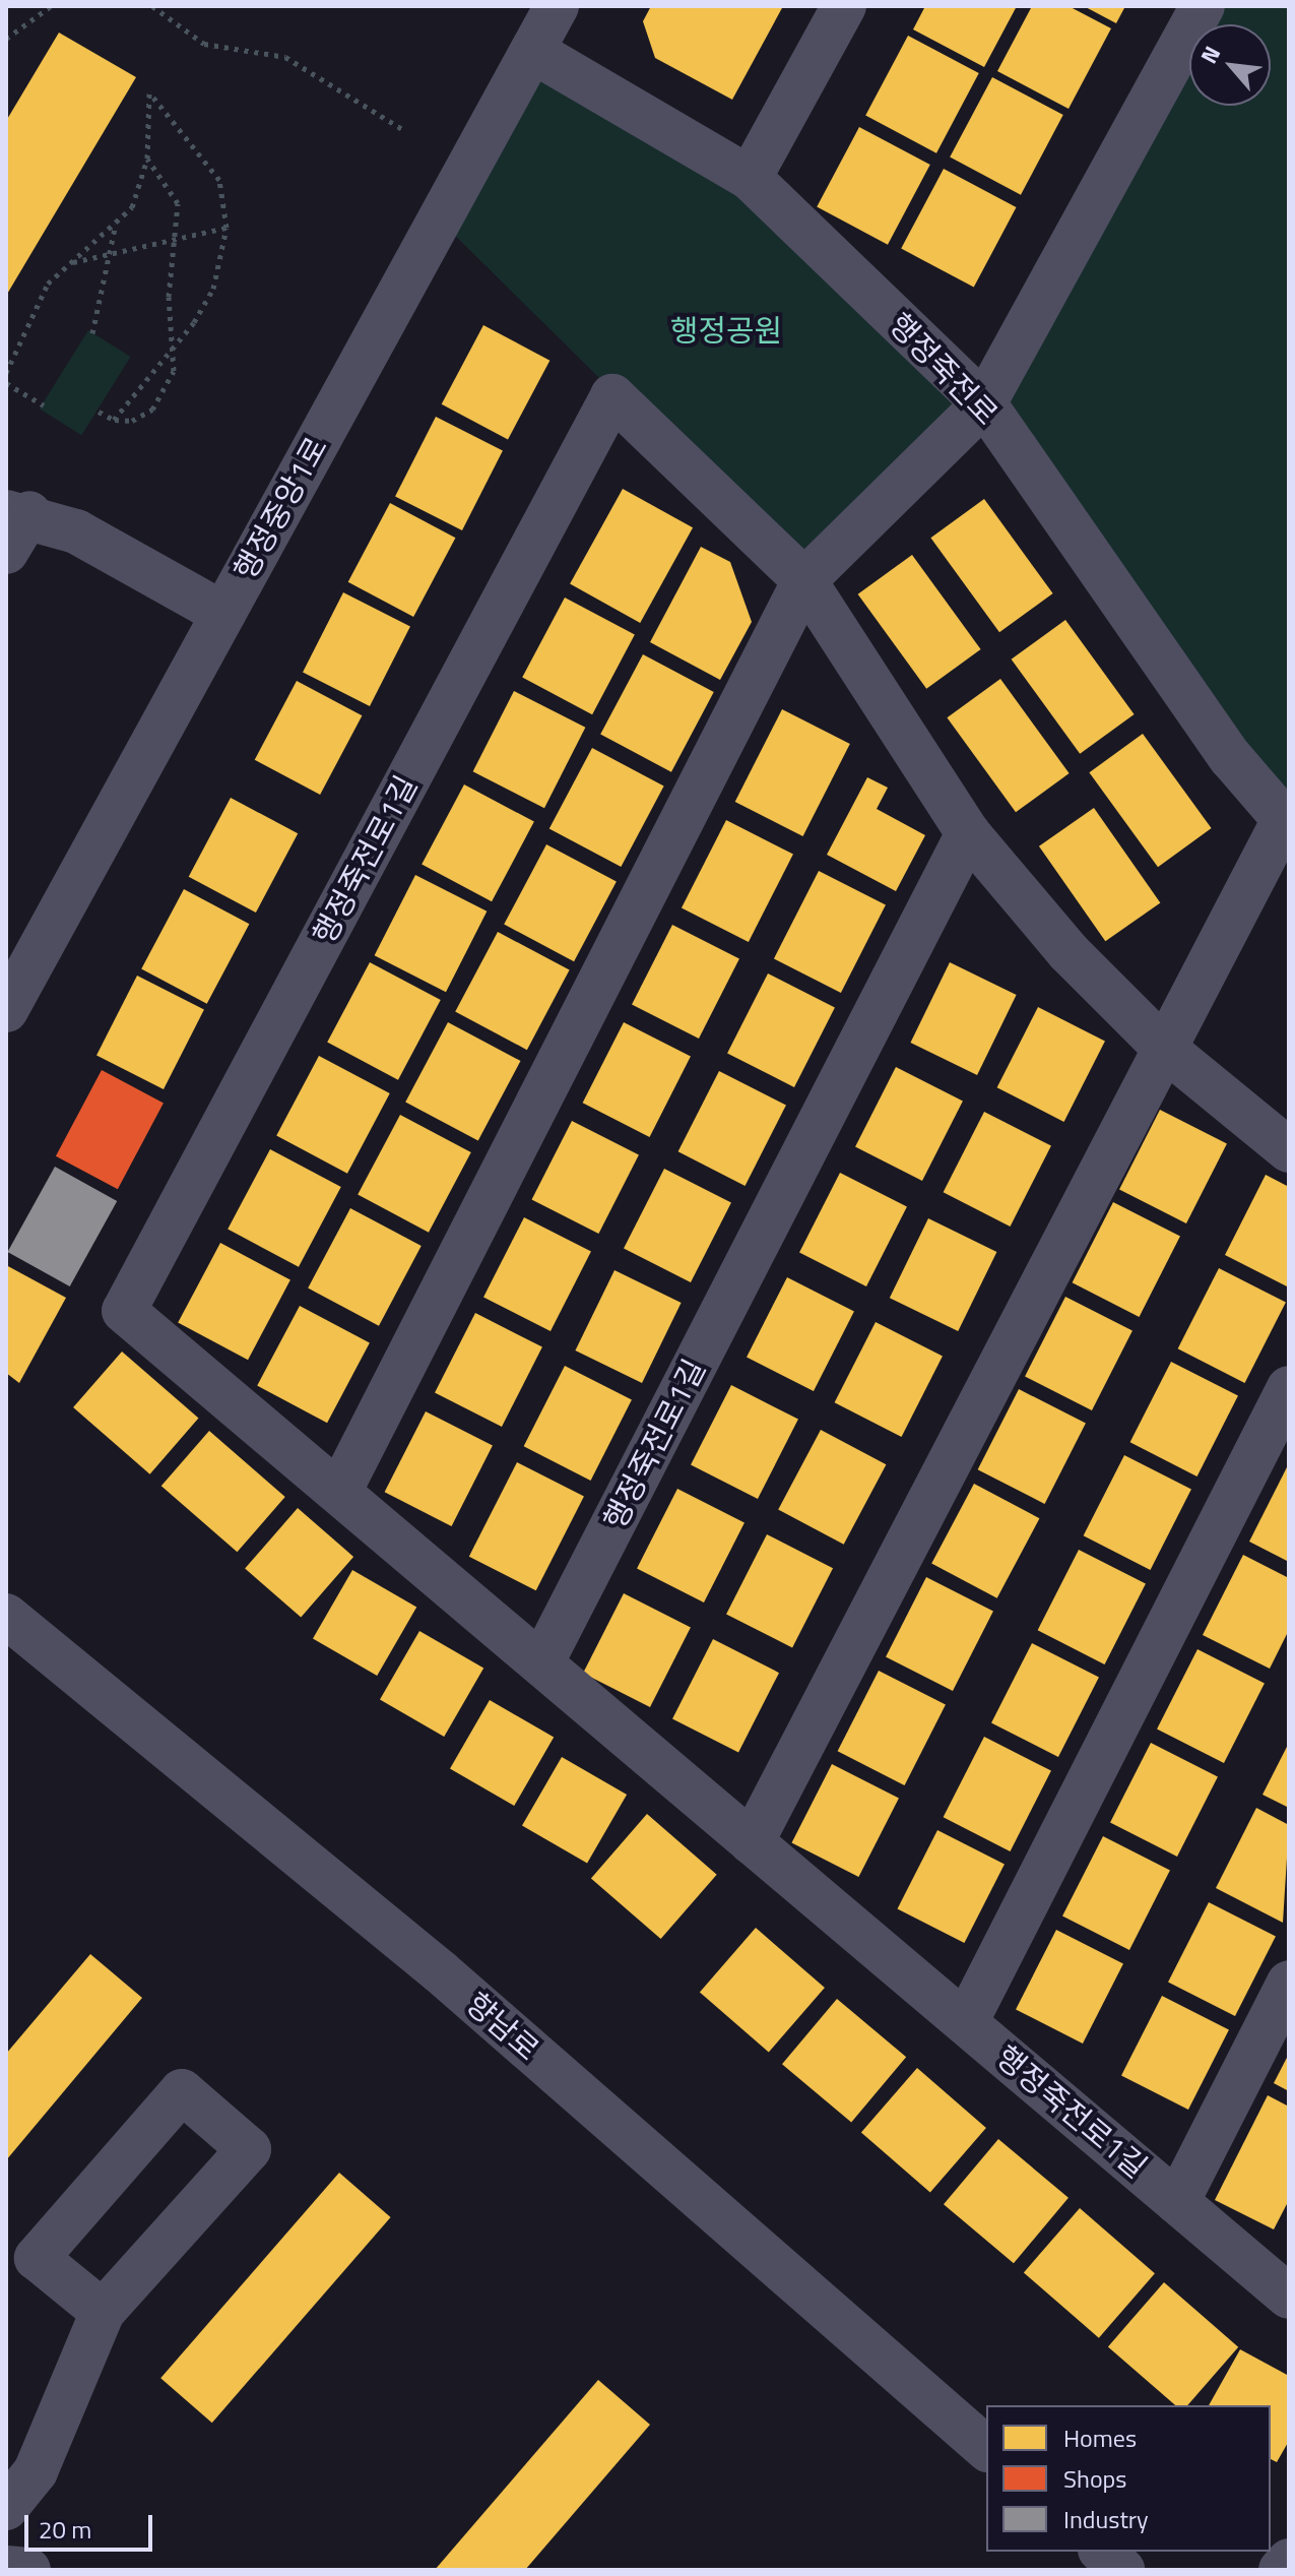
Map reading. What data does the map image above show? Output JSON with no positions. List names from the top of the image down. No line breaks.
{"streets":{"street":["행정죽전로","행정중앙1로","행정죽전로1길","향남로"]},"crossings":[["행정죽전로","행정중앙1로"]],"parks":["행정공원"],"legend":["Homes","Shops","Industry"],"scale_bar":"20 m","north":"top left"}
